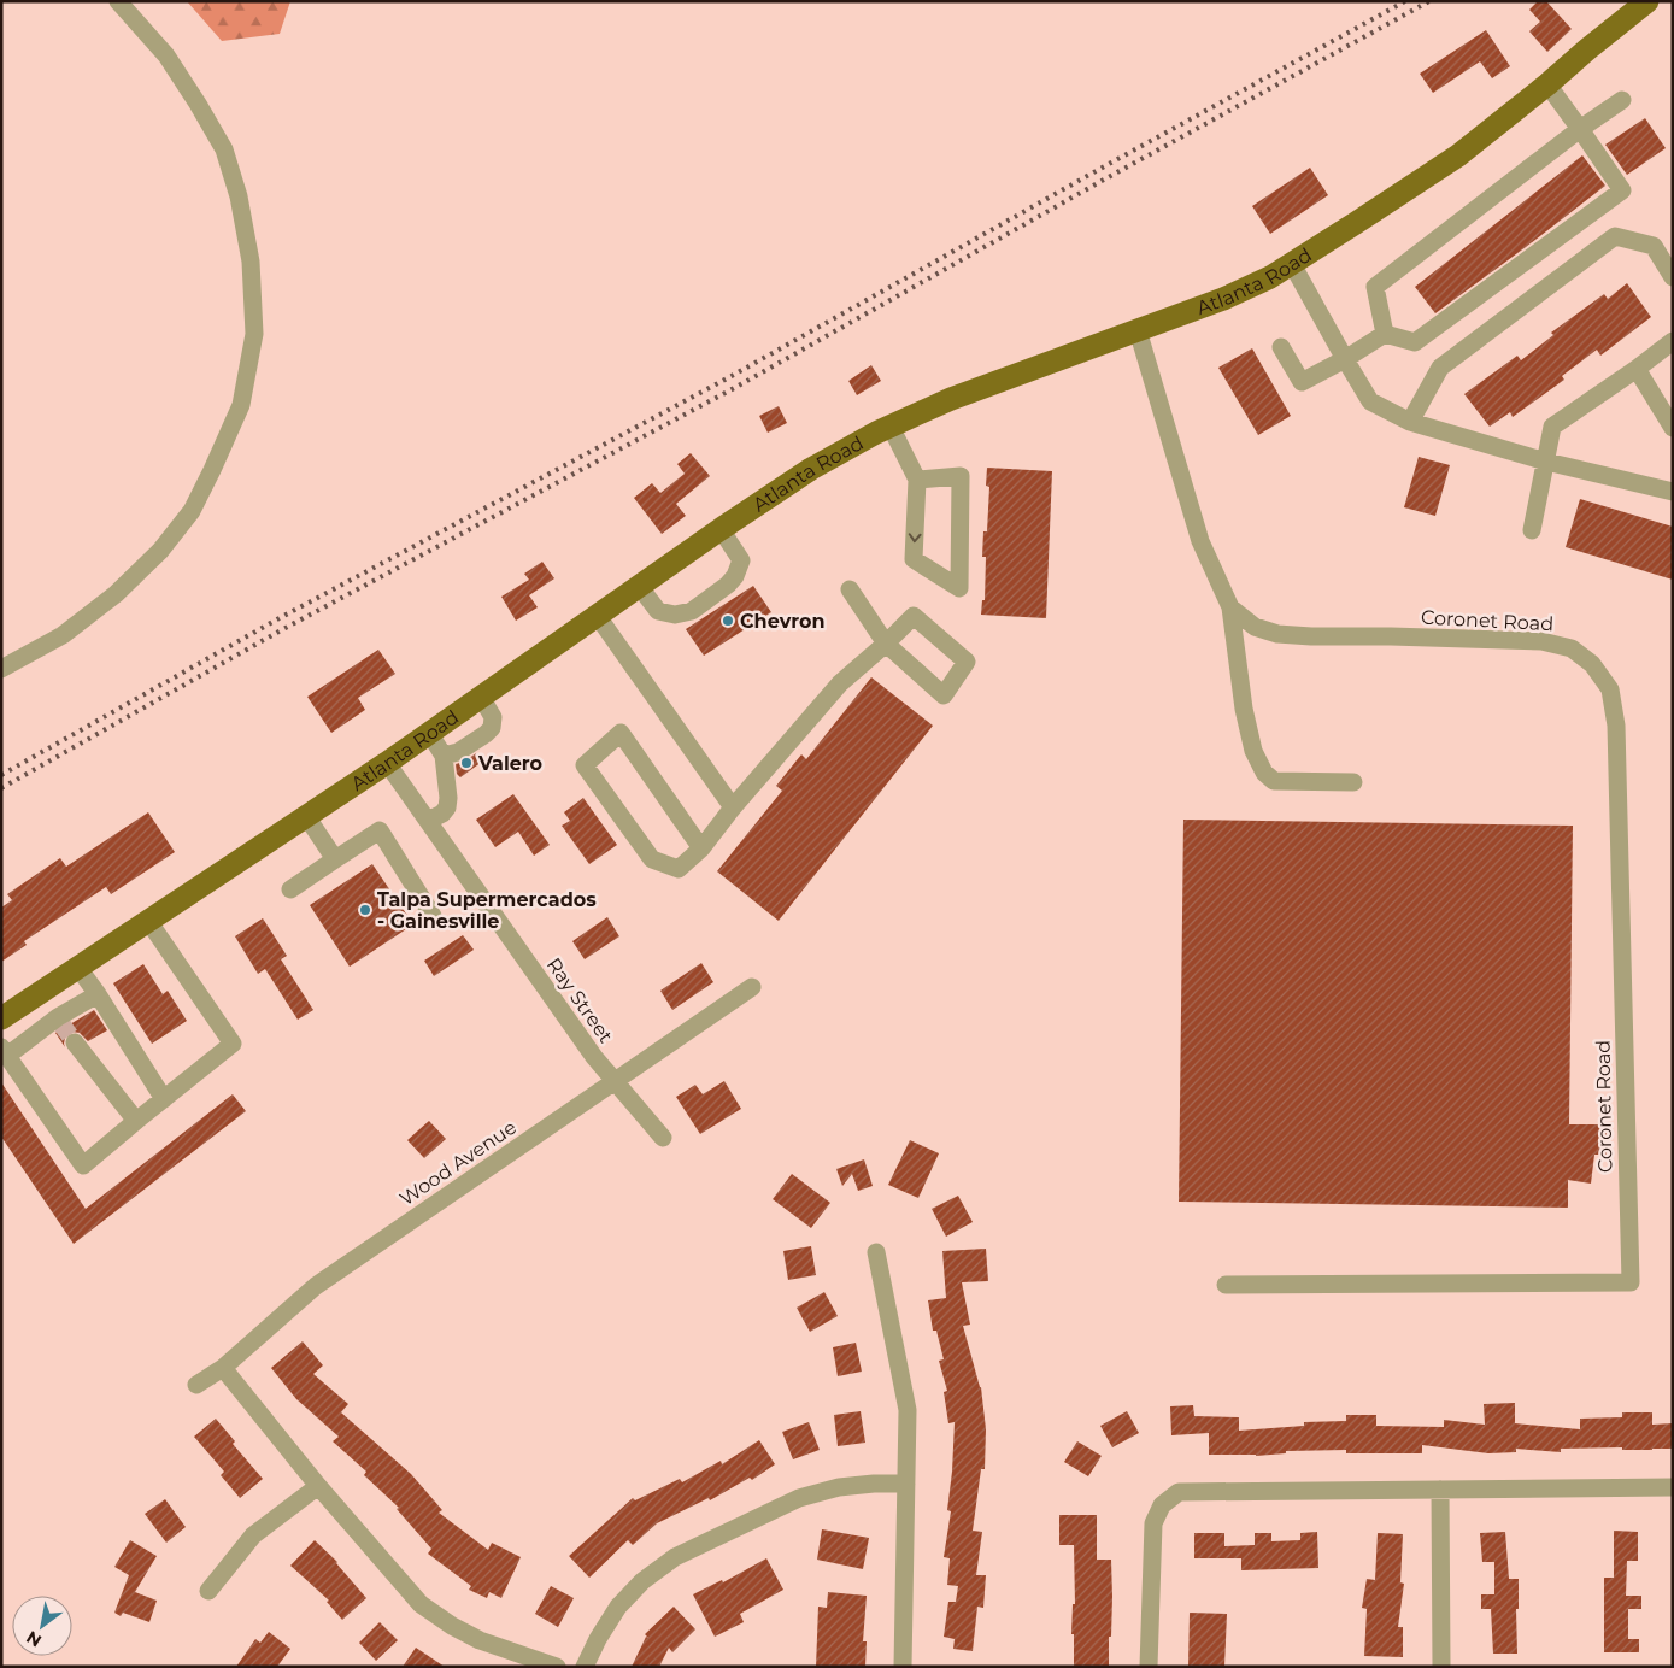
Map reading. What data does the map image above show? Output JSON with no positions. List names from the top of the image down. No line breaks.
{"streets":{"main road":["Atlanta Road"],"street":["Coronet Road","Ray Street","Wood Avenue"]},"crossings":[["Atlanta Road","Coronet Road"],["Atlanta Road","Ray Street"],["Ray Street","Wood Avenue"]],"places":["Chevron","Valero","Talpa Supermercados - Gainesville"],"north":"bottom left"}
